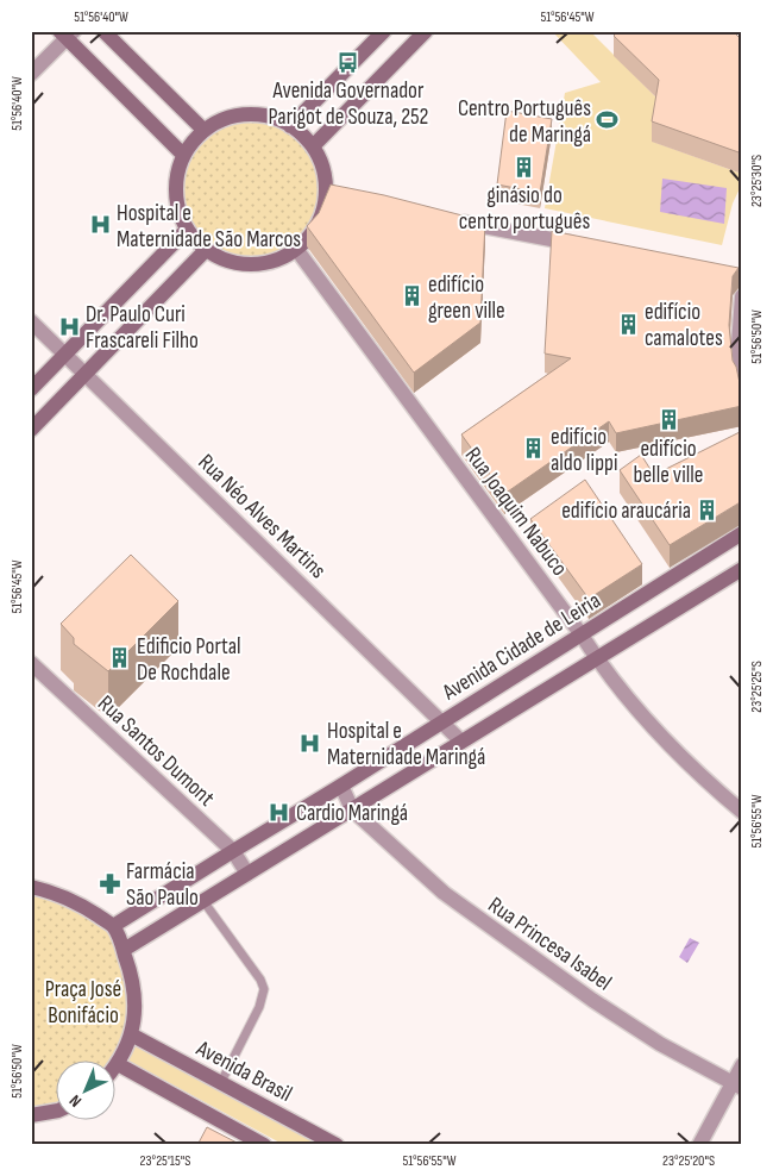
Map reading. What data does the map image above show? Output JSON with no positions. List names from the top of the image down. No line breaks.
{"streets":{"main road":["Avenida Cidade de Leiria","Avenida Brasil"],"street":["Rua Joaquim Nabuco","Rua Néo Alves Martins","Rua Santos Dumont","Rua Princesa Isabel"]},"crossings":[["Rua Joaquim Nabuco","Avenida Cidade de Leiria"],["Rua Néo Alves Martins","Avenida Cidade de Leiria"],["Avenida Cidade de Leiria","Rua Santos Dumont"]],"parks":["Praça José Bonifácio"],"places":{"bus stop":["Avenida Governador Parigot de Souza, 252"],"sports":["Centro Português de Maringá"],"building":["ginásio do centro português","edifício green ville","edifício camalotes","edifício belle ville","edifício aldo lippi","edifício araucária","Edificio Portal De Rochdale"],"hospital":["Hospital e Maternidade São Marcos","Dr. Paulo Curi Frascareli Filho","Hospital e Maternidade Maringá","Cardio Maringá"],"pharmacy":["Farmácia São Paulo"]},"north":"bottom left","coordinates":["51°56'40\"W","51°56'45\"W","23°25'30\"S","51°56'50\"W","23°25'25\"S","51°56'55\"W","23°25'15\"S","23°25'20\"S"]}
